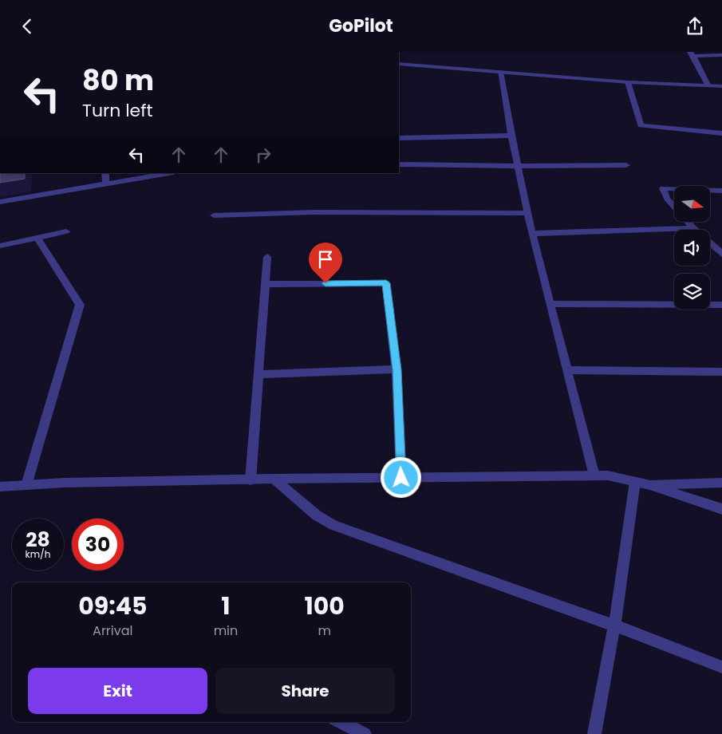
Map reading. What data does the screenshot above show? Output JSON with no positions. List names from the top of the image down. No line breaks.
{"north":"right","page":{"header":"GoPilot","turn":["80 m","Turn left"],"speed":"28 km/h","limit":"30","eta":["09:45","Arrival","1","min","100","m"],"buttons":["Exit","Share"]}}
